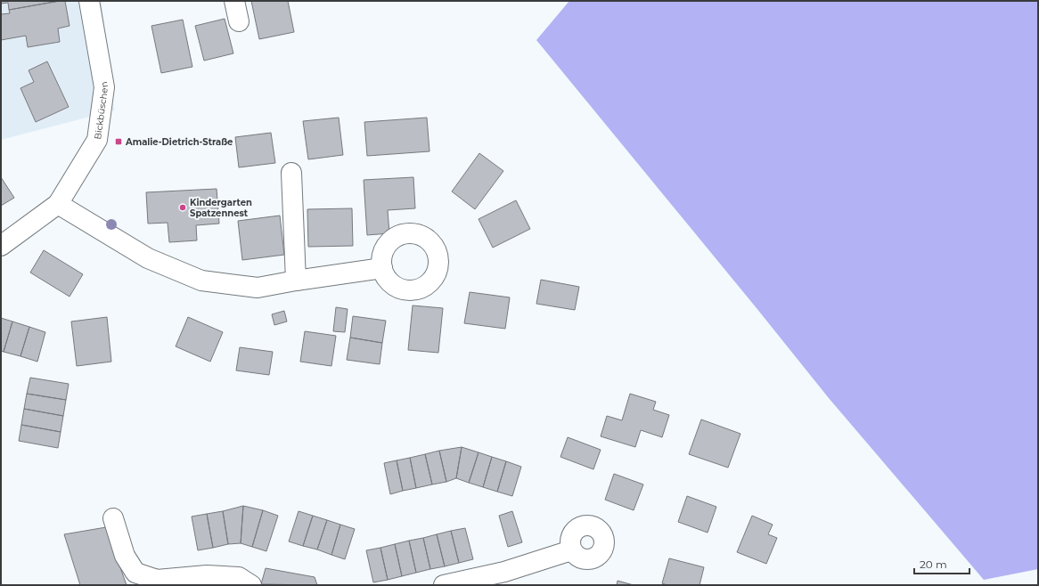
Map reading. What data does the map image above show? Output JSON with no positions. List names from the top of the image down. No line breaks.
{"streets":{"street":["Bickbüschen"]},"places":{"transit":["Amalie-Dietrich-Straße"],"other":["Kindergarten Spatzennest"]},"scale_bar":"20 m"}
